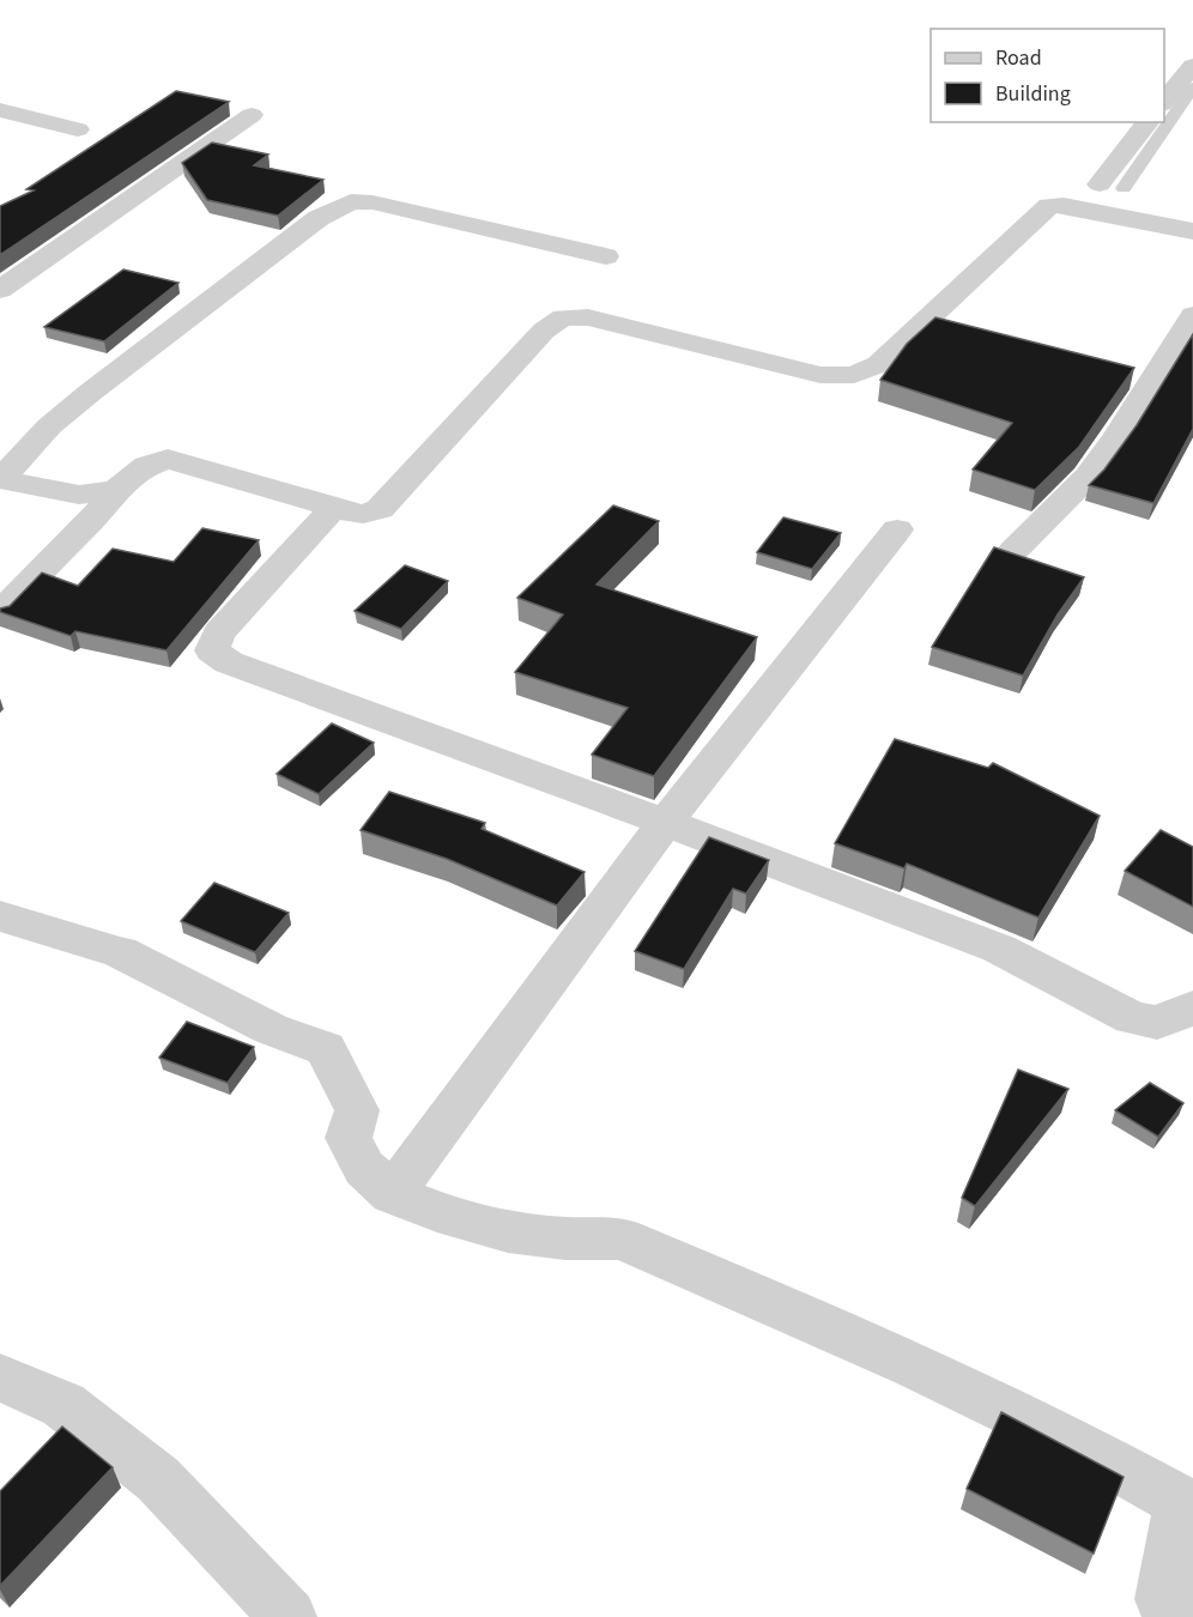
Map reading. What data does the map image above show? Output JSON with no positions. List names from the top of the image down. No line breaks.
{"legend":["Road","Building"]}
